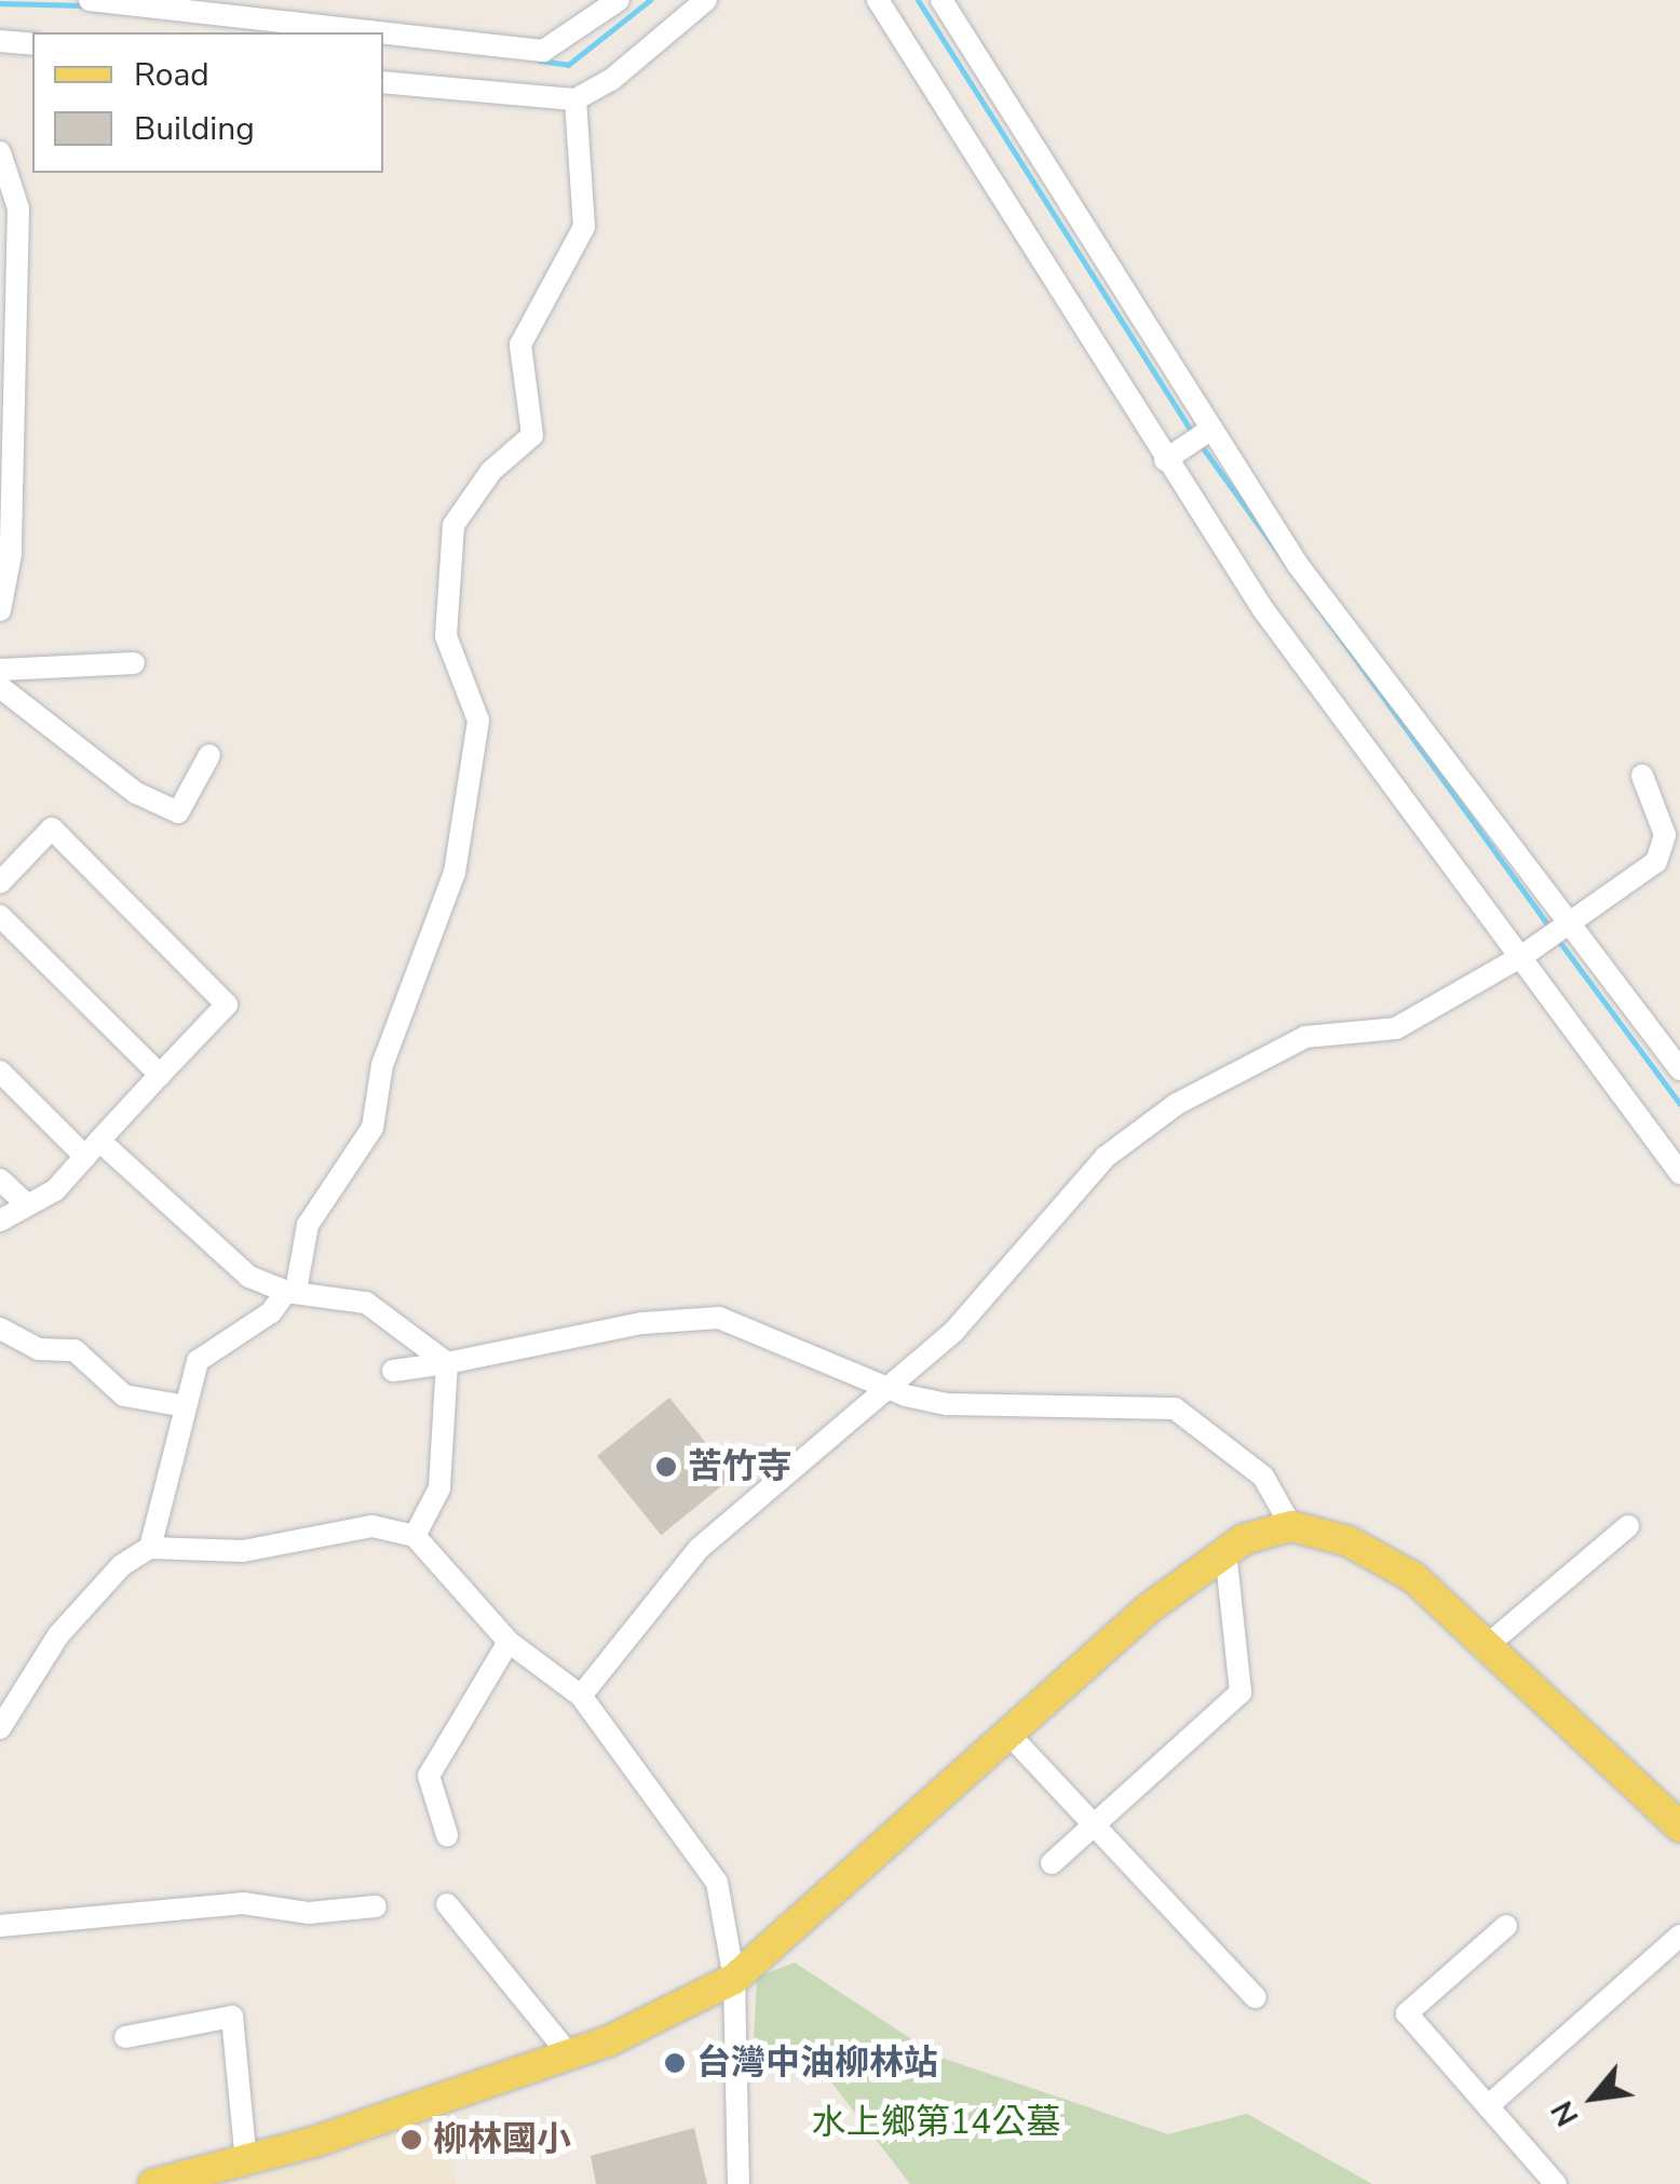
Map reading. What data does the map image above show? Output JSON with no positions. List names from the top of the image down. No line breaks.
{"parks":["水上鄉第14公墓"],"places":["苦竹寺","台灣中油柳林站","柳林國小"],"legend":["Road","Building"],"north":"bottom left"}
